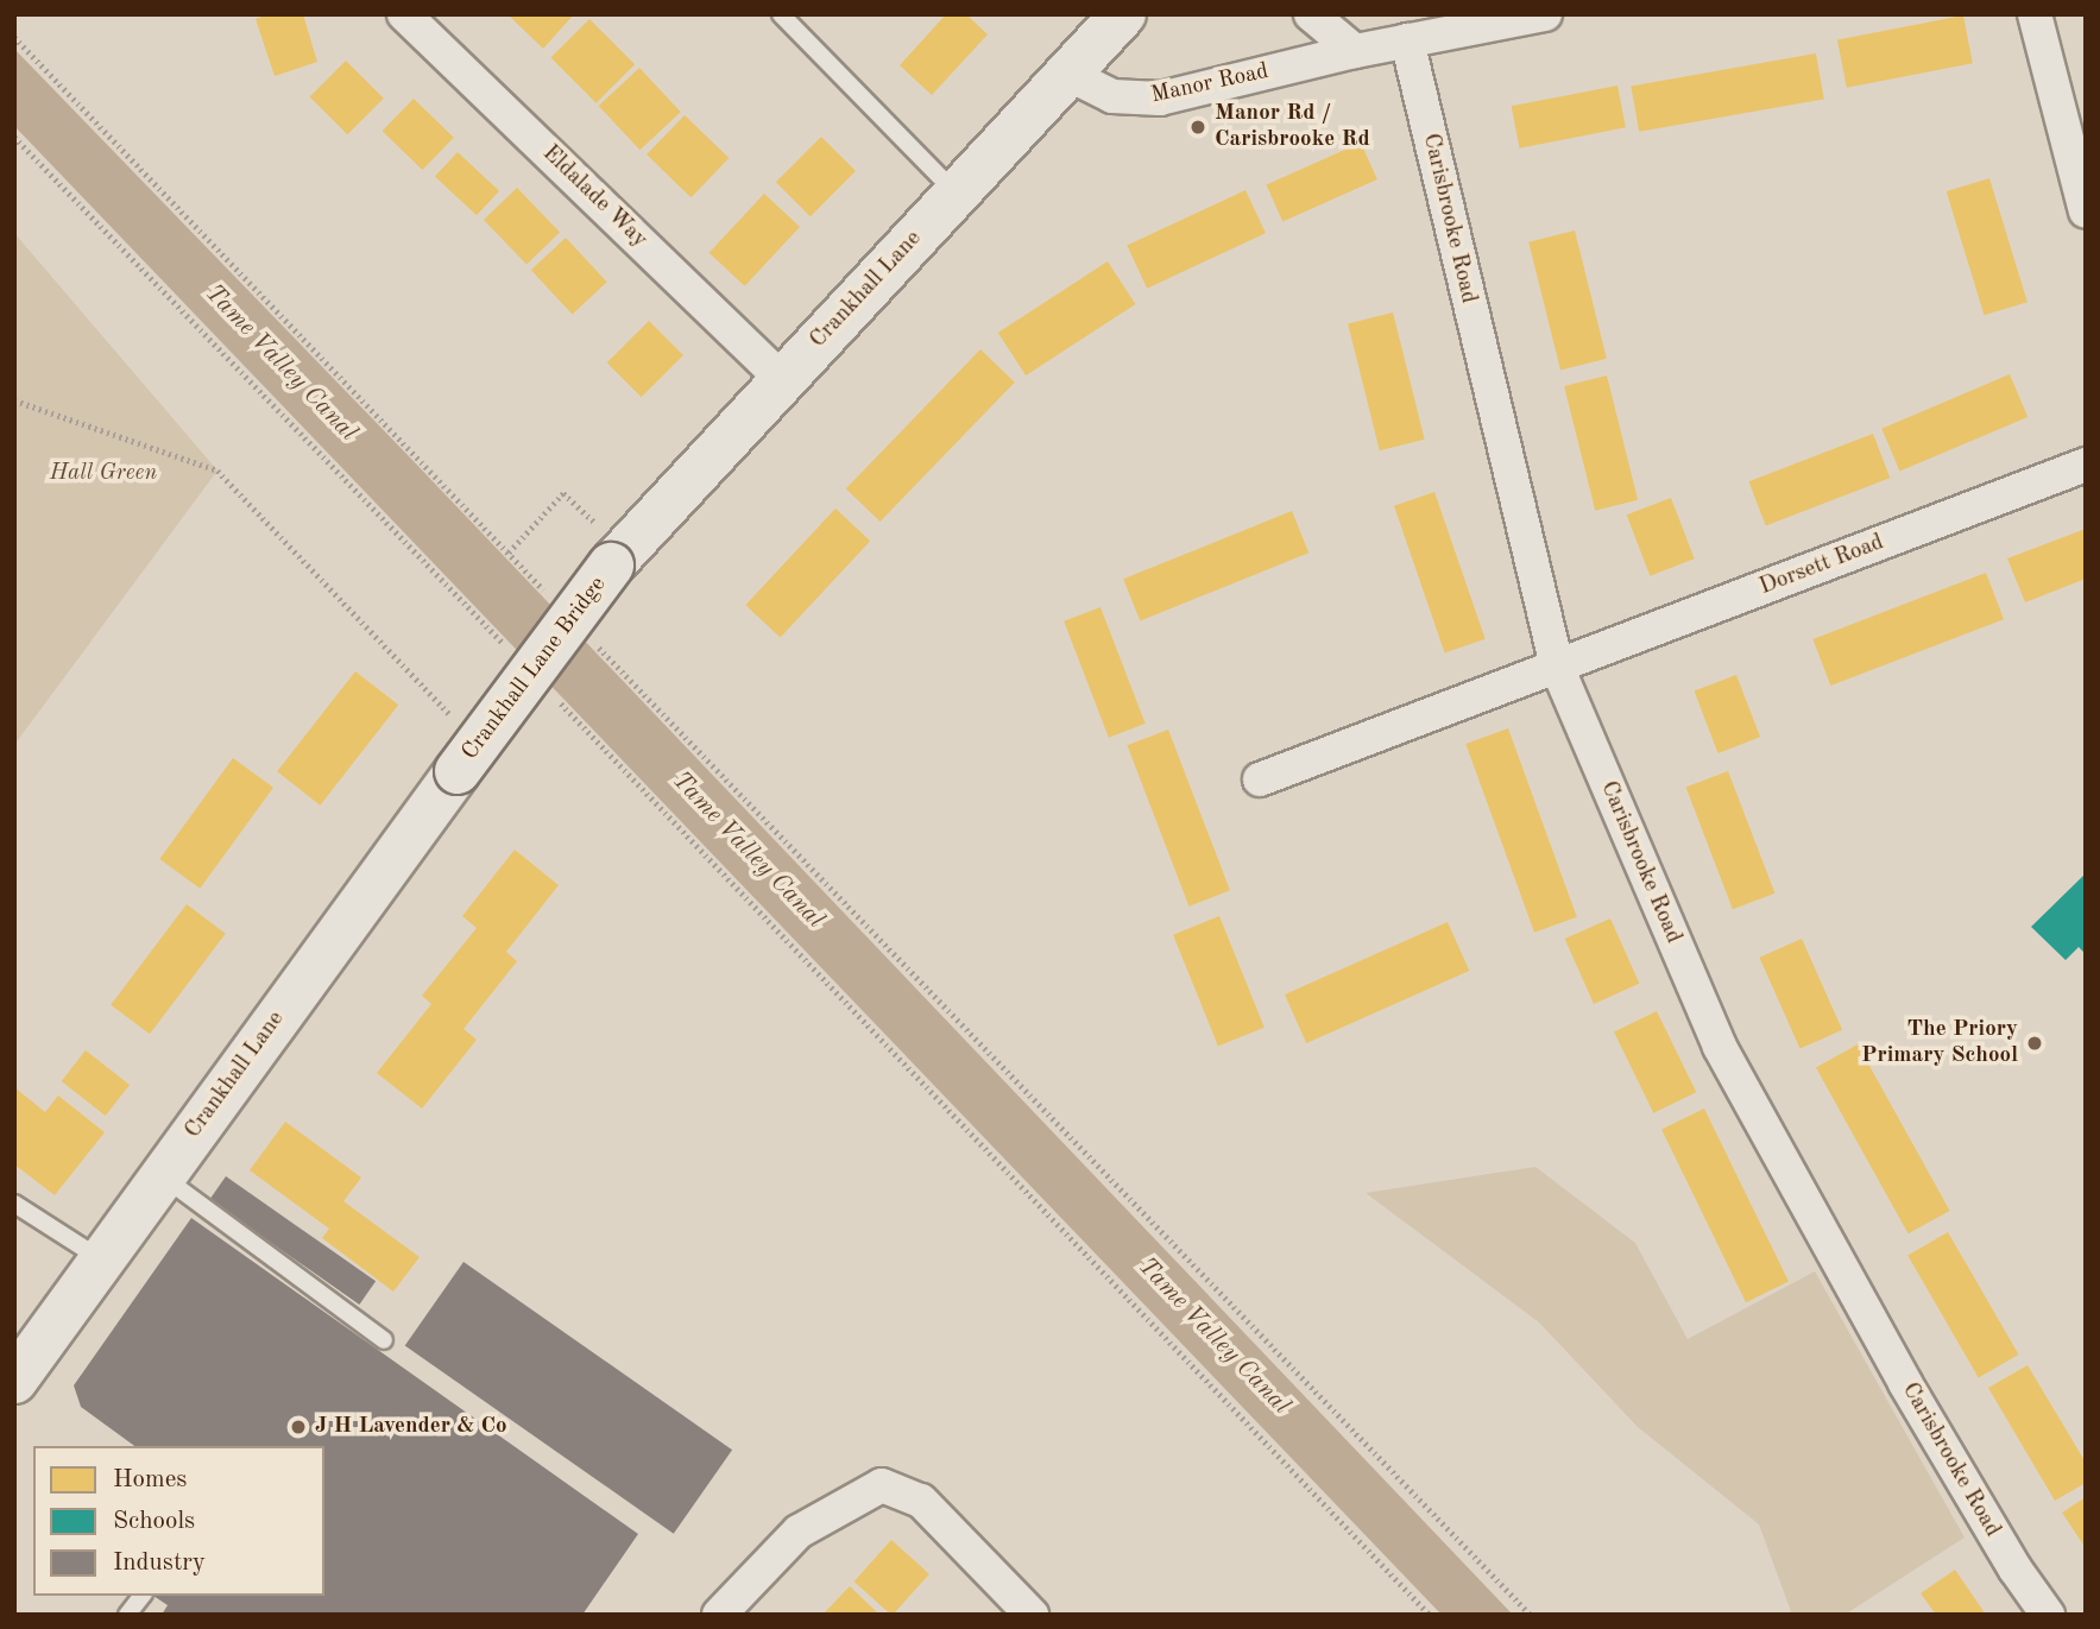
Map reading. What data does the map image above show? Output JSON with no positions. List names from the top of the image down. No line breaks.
{"streets":{"street":["Manor Road","Eldalade Way","Carisbrooke Road","Crankhall Lane","Dorsett Road","Crankhall Lane Bridge"]},"crossings":[["Manor Road","Carisbrooke Road"],["Manor Road","Crankhall Lane"],["Eldalade Way","Crankhall Lane"],["Carisbrooke Road","Dorsett Road"],["Crankhall Lane","Crankhall Lane Bridge"]],"water":["Tame Valley Canal"],"parks":["Hall Green"],"places":["Manor Rd / Carisbrooke Rd","The Priory Primary School","J H Lavender & Co"],"legend":["Homes","Schools","Industry"]}
